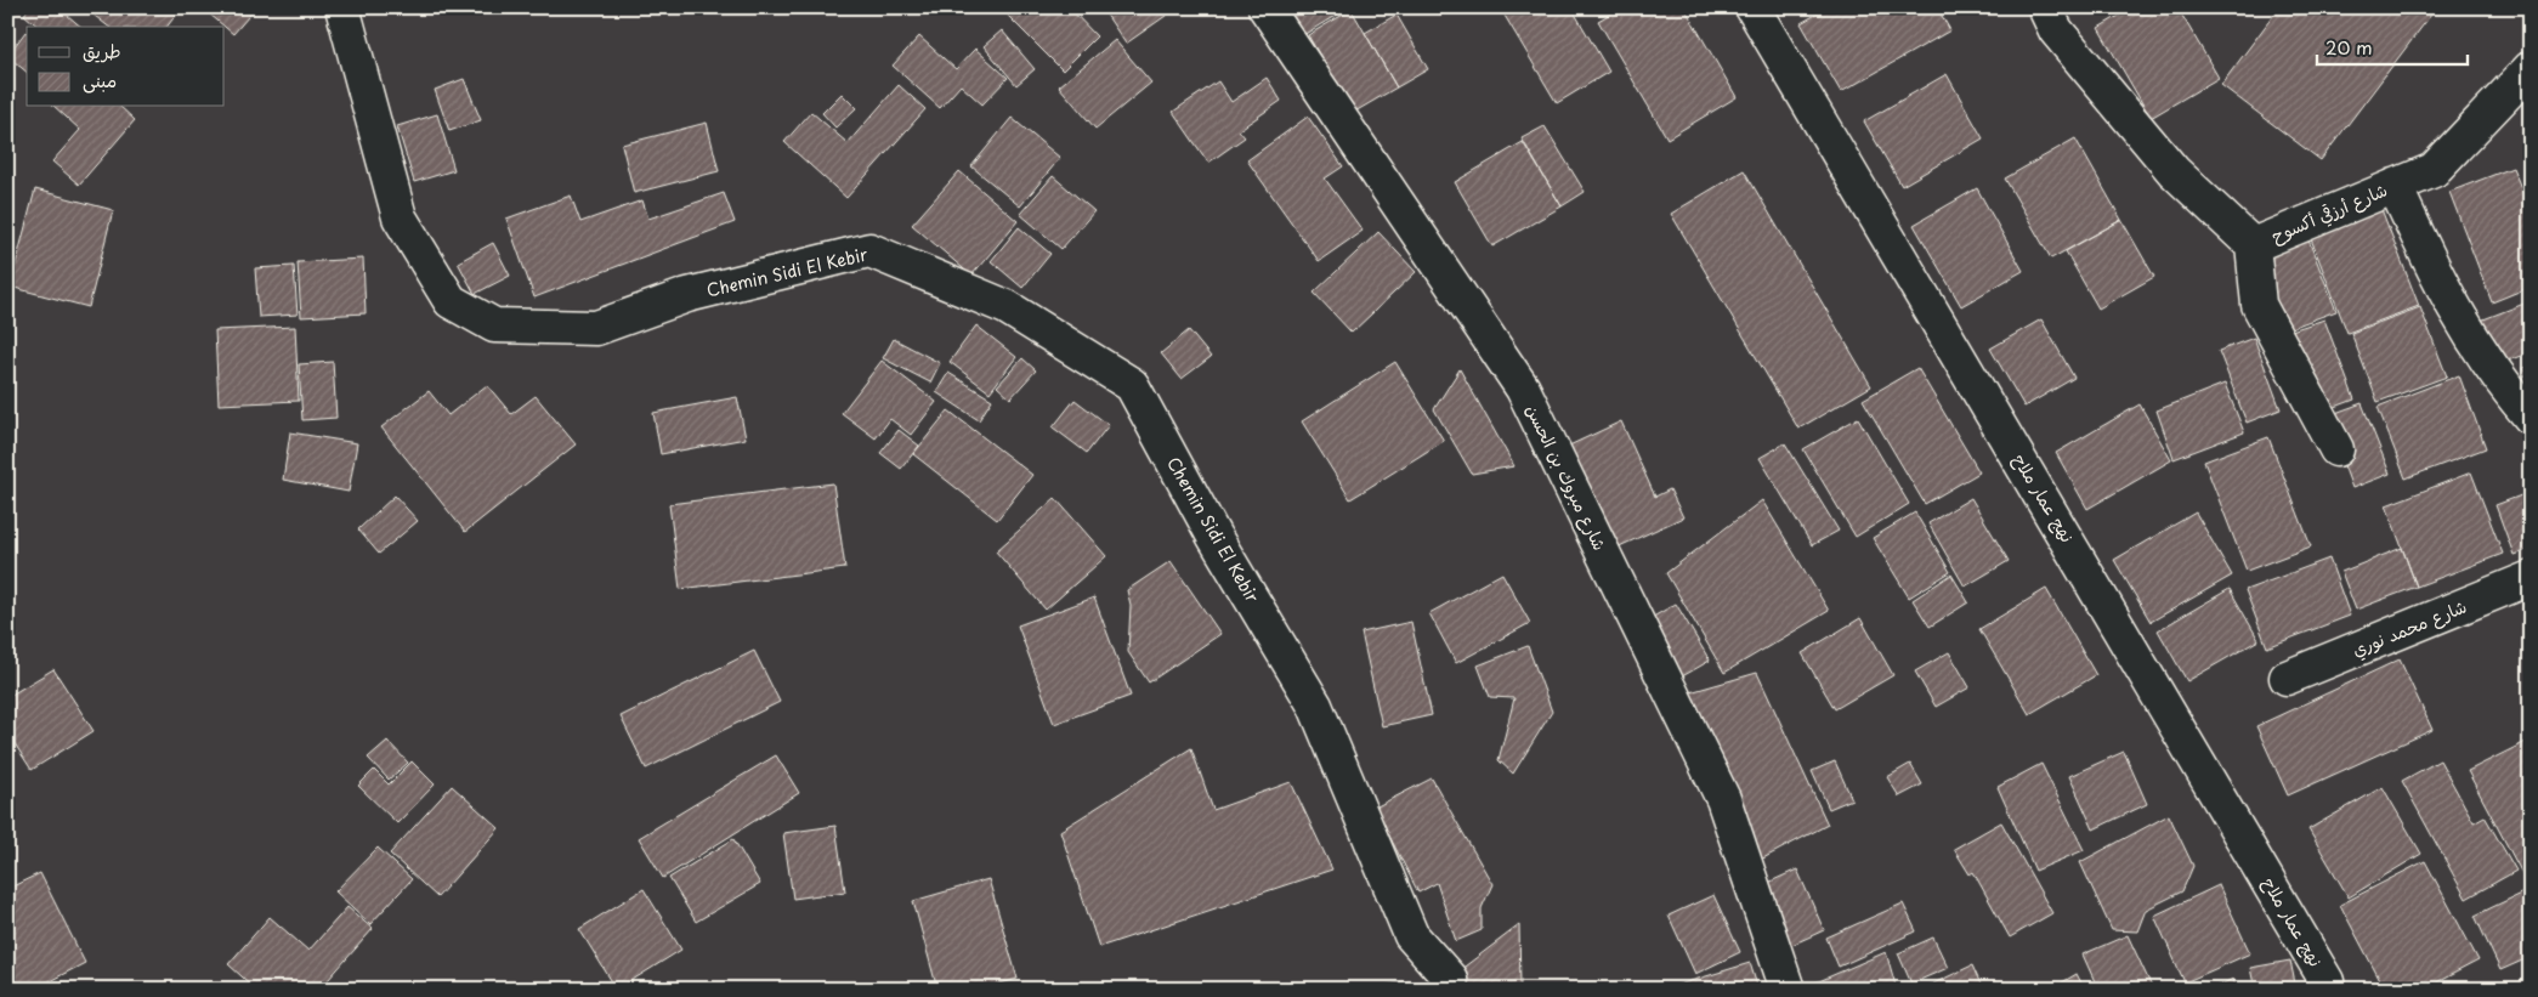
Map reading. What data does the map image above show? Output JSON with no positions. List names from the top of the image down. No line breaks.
{"streets":{"street":["شارع أرزقي أكسوح","Chemin Sidi El Kebir","شارع مبروك بن الحسن","نهج عمار ملاح","شارع محمد نوري"]},"legend":["طريق","مبنى"],"scale_bar":"20 m"}
